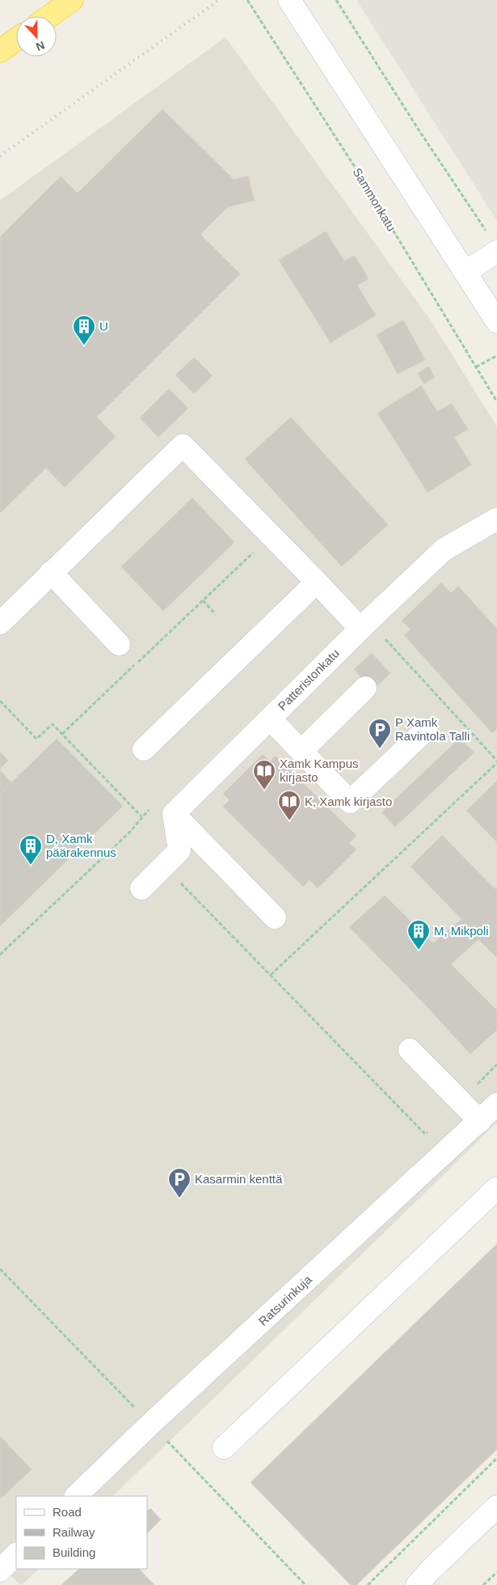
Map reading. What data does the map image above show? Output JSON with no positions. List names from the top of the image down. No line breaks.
{"streets":{"street":["Patteristonkatu","Ratsurinkuja"],"path":["Sammonkatu"]},"places":{"building":["U","D, Xamk päärakennus","M, Mikpoli"],"parking":["P Xamk Ravintola Talli","Kasarmin kenttä"],"library":["Xamk Kampus kirjasto","K, Xamk kirjasto"]},"legend":["Road","Railway","Building"],"north":"bottom"}
